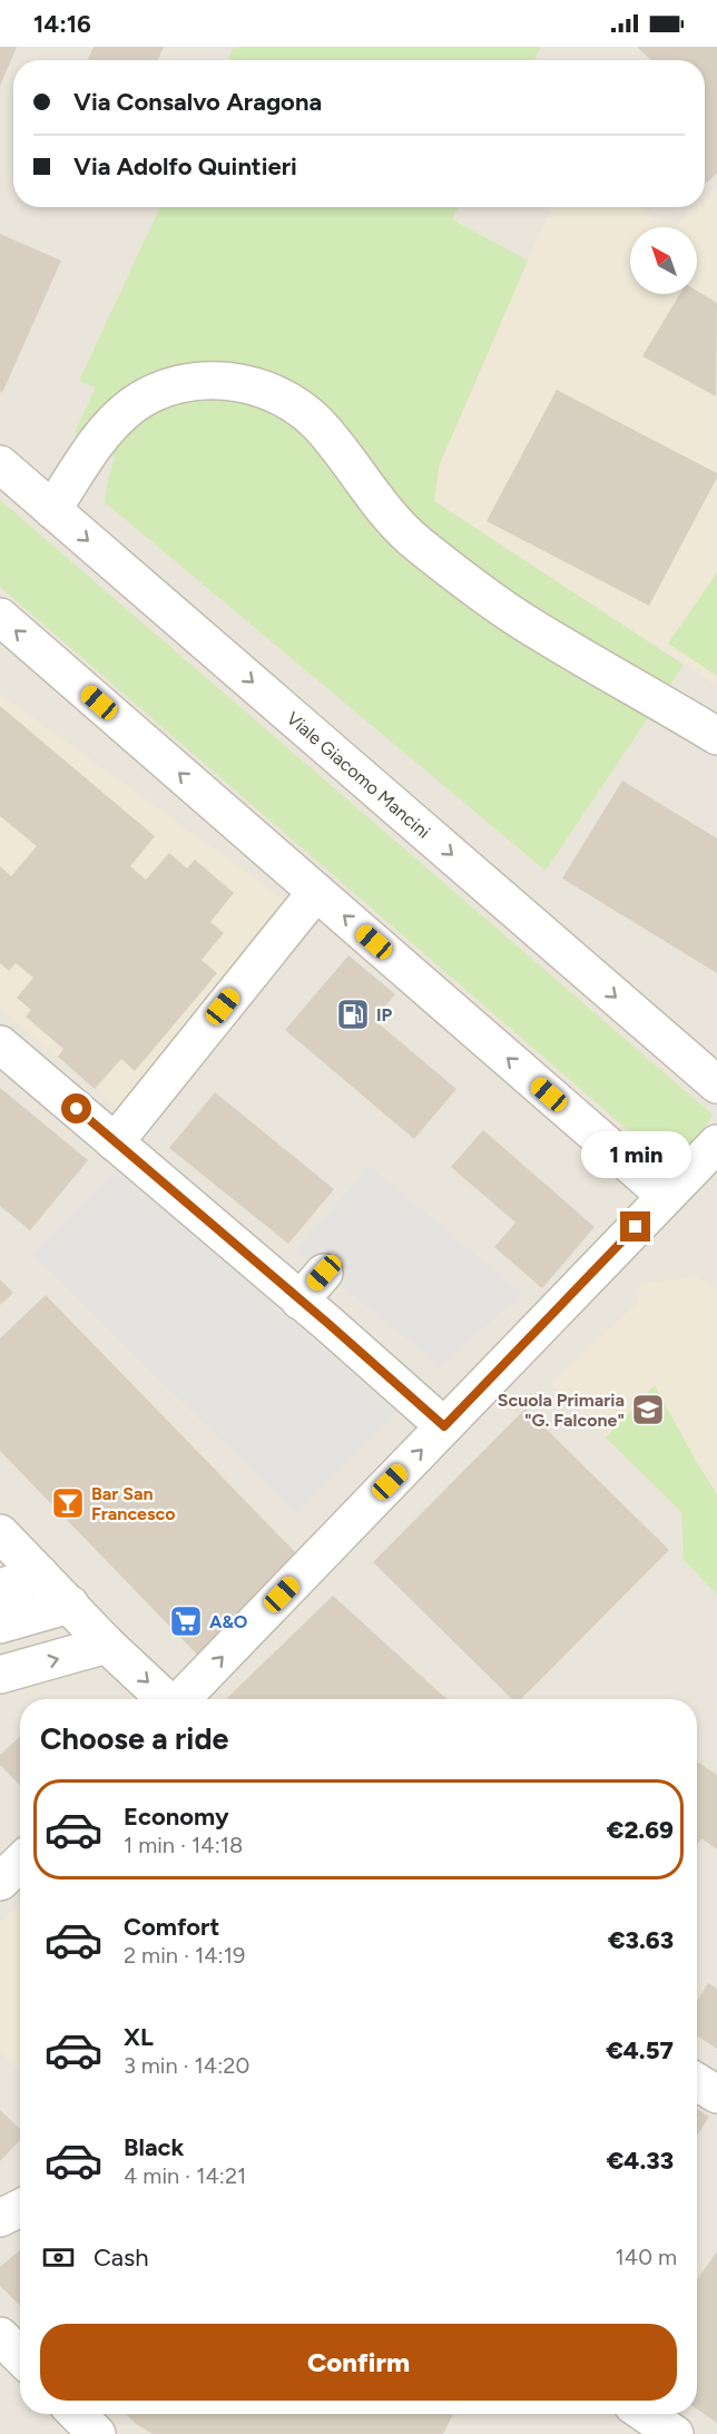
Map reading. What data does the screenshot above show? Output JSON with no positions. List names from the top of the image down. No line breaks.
{"streets":{"street":["Viale Giacomo Mancini"]},"places":{"fuel station":["IP"],"school or university":["Scuola Primaria \"G. Falcone\""],"bar":["Bar San Francesco"],"supermarket":["A&O"]},"north":"top left","page":{"status":"14:16","banner":["Via Consalvo Aragona","Via Adolfo Quintieri"],"bubble":"1 min","heading":"Choose a ride","list":[{"name":"Economy","note":"1 min · 14:18","value":"€2.69"},{"name":"Comfort","note":"2 min · 14:19","value":"€3.63"},{"name":"XL","note":"3 min · 14:20","value":"€4.57"},{"name":"Black","note":"4 min · 14:21","value":"€4.33"}],"pay":["Cash","140 m"],"buttons":"Confirm"}}
